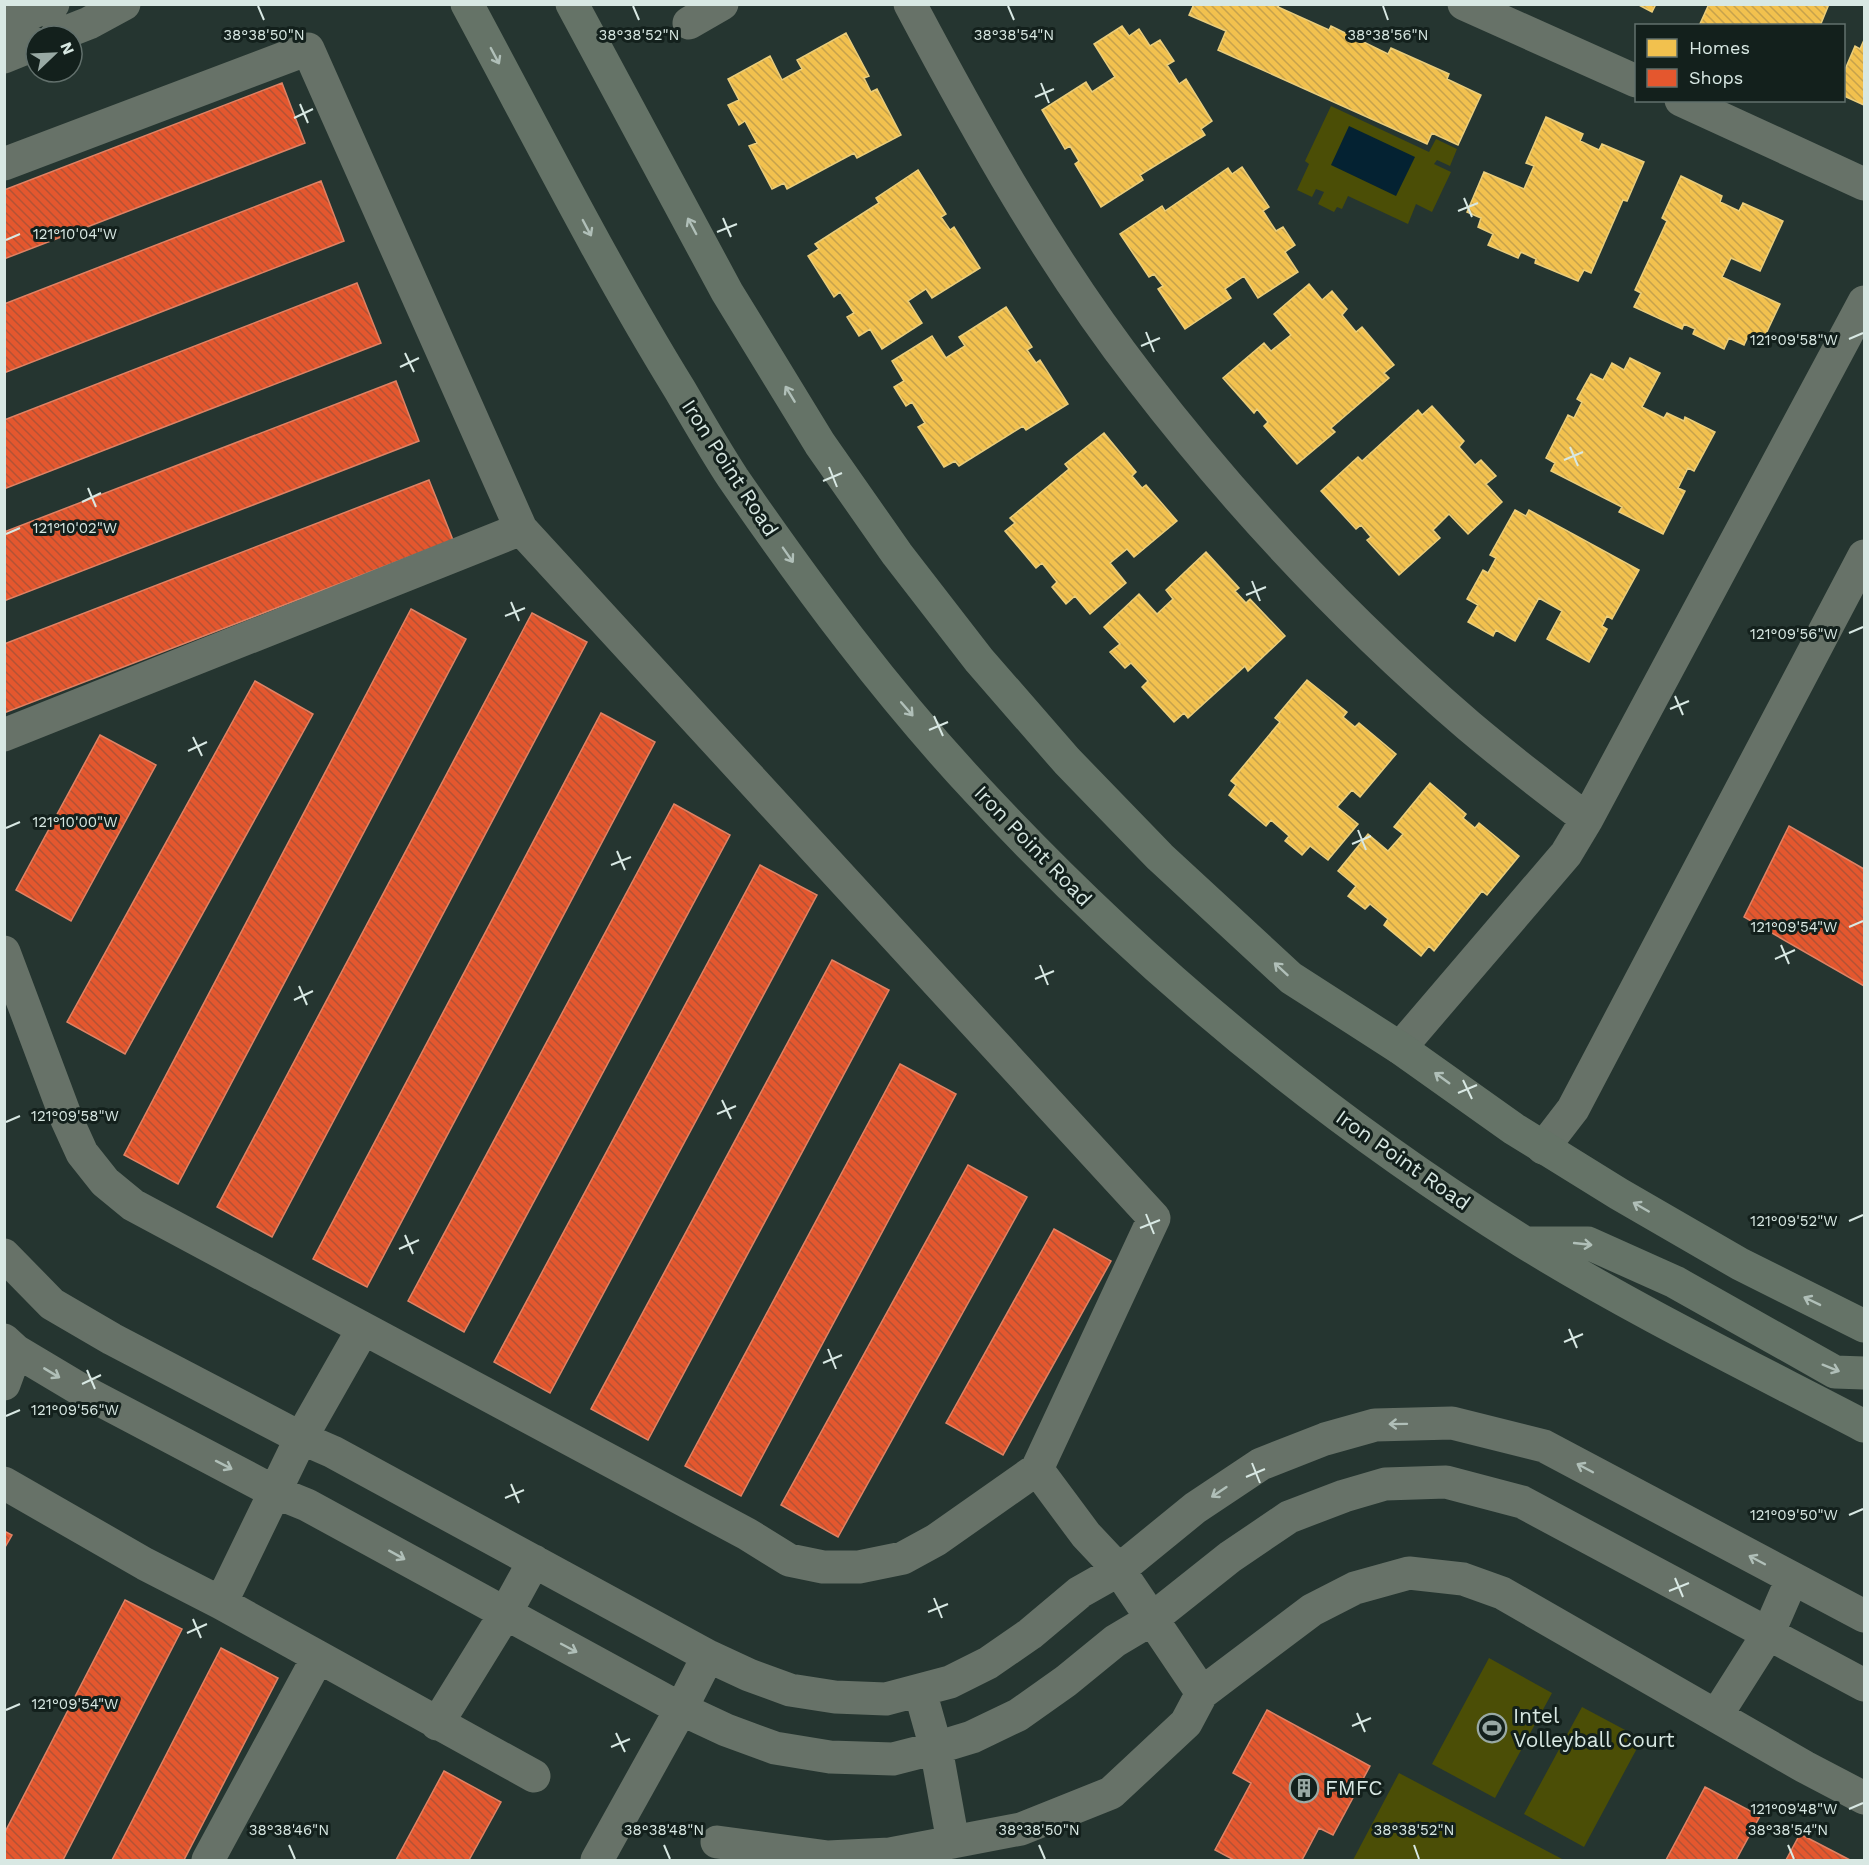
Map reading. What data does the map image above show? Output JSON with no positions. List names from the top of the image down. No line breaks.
{"streets":{"main road":["Iron Point Road"]},"places":{"sports":["Intel Volleyball Court"],"building":["FMFC"]},"legend":["Homes","Shops"],"north":"top right","coordinates":["38°38'50\"N","38°38'52\"N","38°38'54\"N","38°38'56\"N","121°10'04\"W","121°09'58\"W","121°10'02\"W","121°09'56\"W","121°10'00\"W","121°09'54\"W","121°09'52\"W","121°09'50\"W","121°09'48\"W","38°38'46\"N","38°38'48\"N"]}
